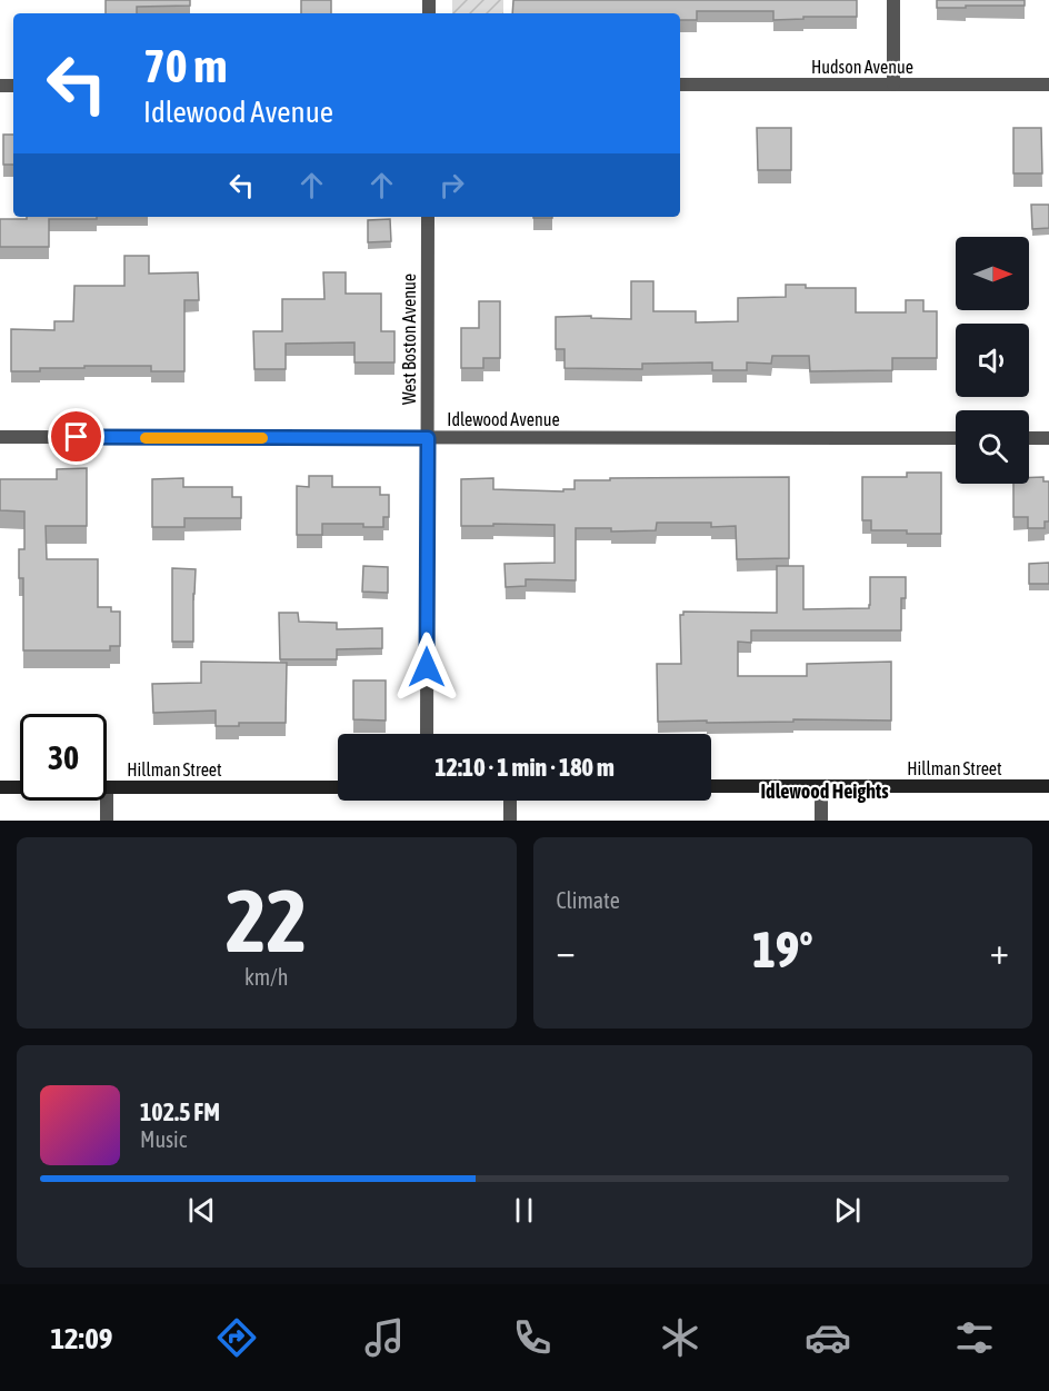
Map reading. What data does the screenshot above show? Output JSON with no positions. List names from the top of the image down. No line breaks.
{"streets":{"street":["Hudson Avenue","West Boston Avenue","Idlewood Avenue","Hillman Street"]},"crossings":[["West Boston Avenue","Idlewood Avenue"]],"districts":["Idlewood Heights"],"north":"right","page":{"turn":["70 m","Idlewood Avenue"],"limit":"30","trip":"12:10 · 1 min · 180 m","tile":[["22","km/h"],"Climate"],"heat":["−","19°","+"],"song":["102.5 FM","Music"],"tabs":"12:09"}}
